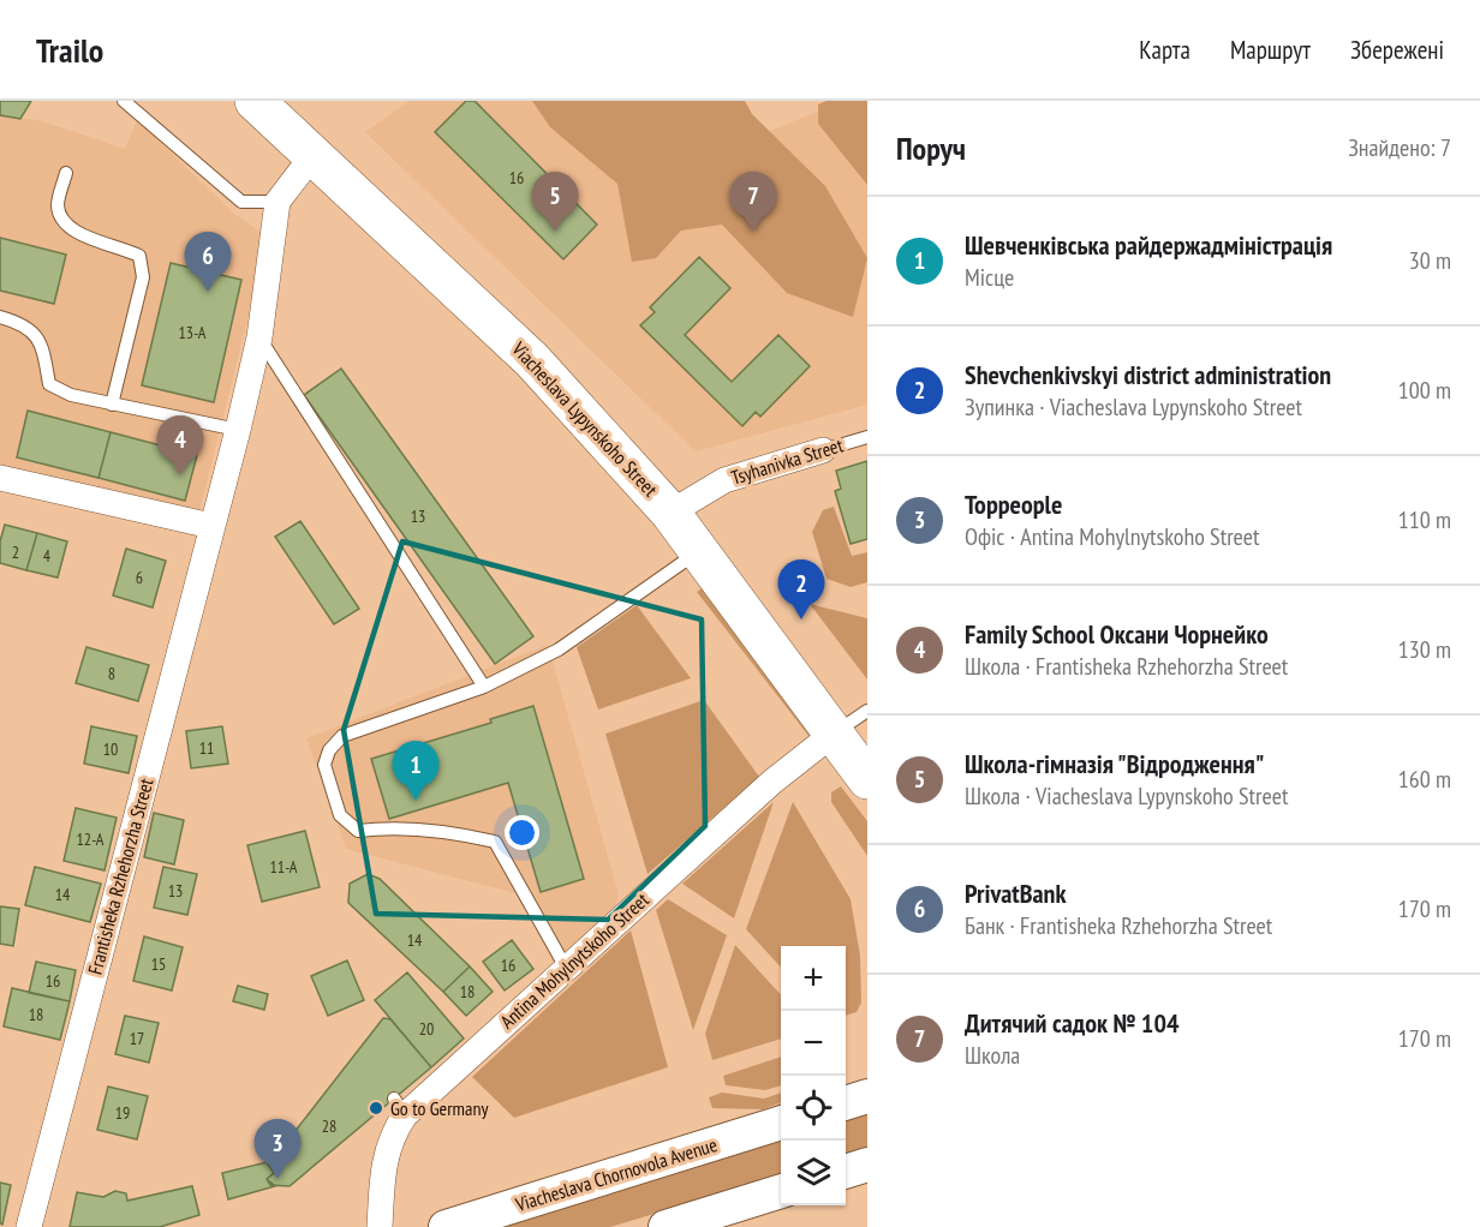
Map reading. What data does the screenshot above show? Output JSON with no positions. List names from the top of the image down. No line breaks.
{"streets":{"main road":["Viacheslava Lypynskoho Street","Viacheslava Chornovola Avenue"],"street":["Tsyhanivka Street","Frantisheka Rzhehorzha Street","Antina Mohylnytskoho Street"]},"crossings":[["Viacheslava Lypynskoho Street","Tsyhanivka Street"],["Viacheslava Lypynskoho Street","Antina Mohylnytskoho Street"]],"places":["Go to Germany"],"house_numbers":["16","13-А","13","2","4","6","8","11","10","12-А","11-А","13","14","14","15","16","16","18","18","20","17","19","28"],"page":{"header":"Trailo","nav":["Карта","Маршрут","Збережені"],"heading":["Поруч","Знайдено: 7"],"pins":["5","7","6","4","2","1","3"],"list":[{"mark":"1","name":"Шевченківська райдержадміністрація","note":"Місце","value":"30 m"},{"mark":"2","name":"Shevchenkivskyi district administration","note":"Зупинка · Viacheslava Lypynskoho Street","value":"100 m"},{"mark":"3","name":"Toppeople","note":"Офіс · Antina Mohylnytskoho Street","value":"110 m"},{"mark":"4","name":"Family School Оксани Чорнейко","note":"Школа · Frantisheka Rzhehorzha Street","value":"130 m"},{"mark":"5","name":"Школа-гімназія \"Відродження\"","note":"Школа · Viacheslava Lypynskoho Street","value":"160 m"},{"mark":"6","name":"PrivatBank","note":"Банк · Frantisheka Rzhehorzha Street","value":"170 m"},{"mark":"7","name":"Дитячий садок № 104","note":"Школа","value":"170 m"}],"map_buttons":["+","−"]}}
